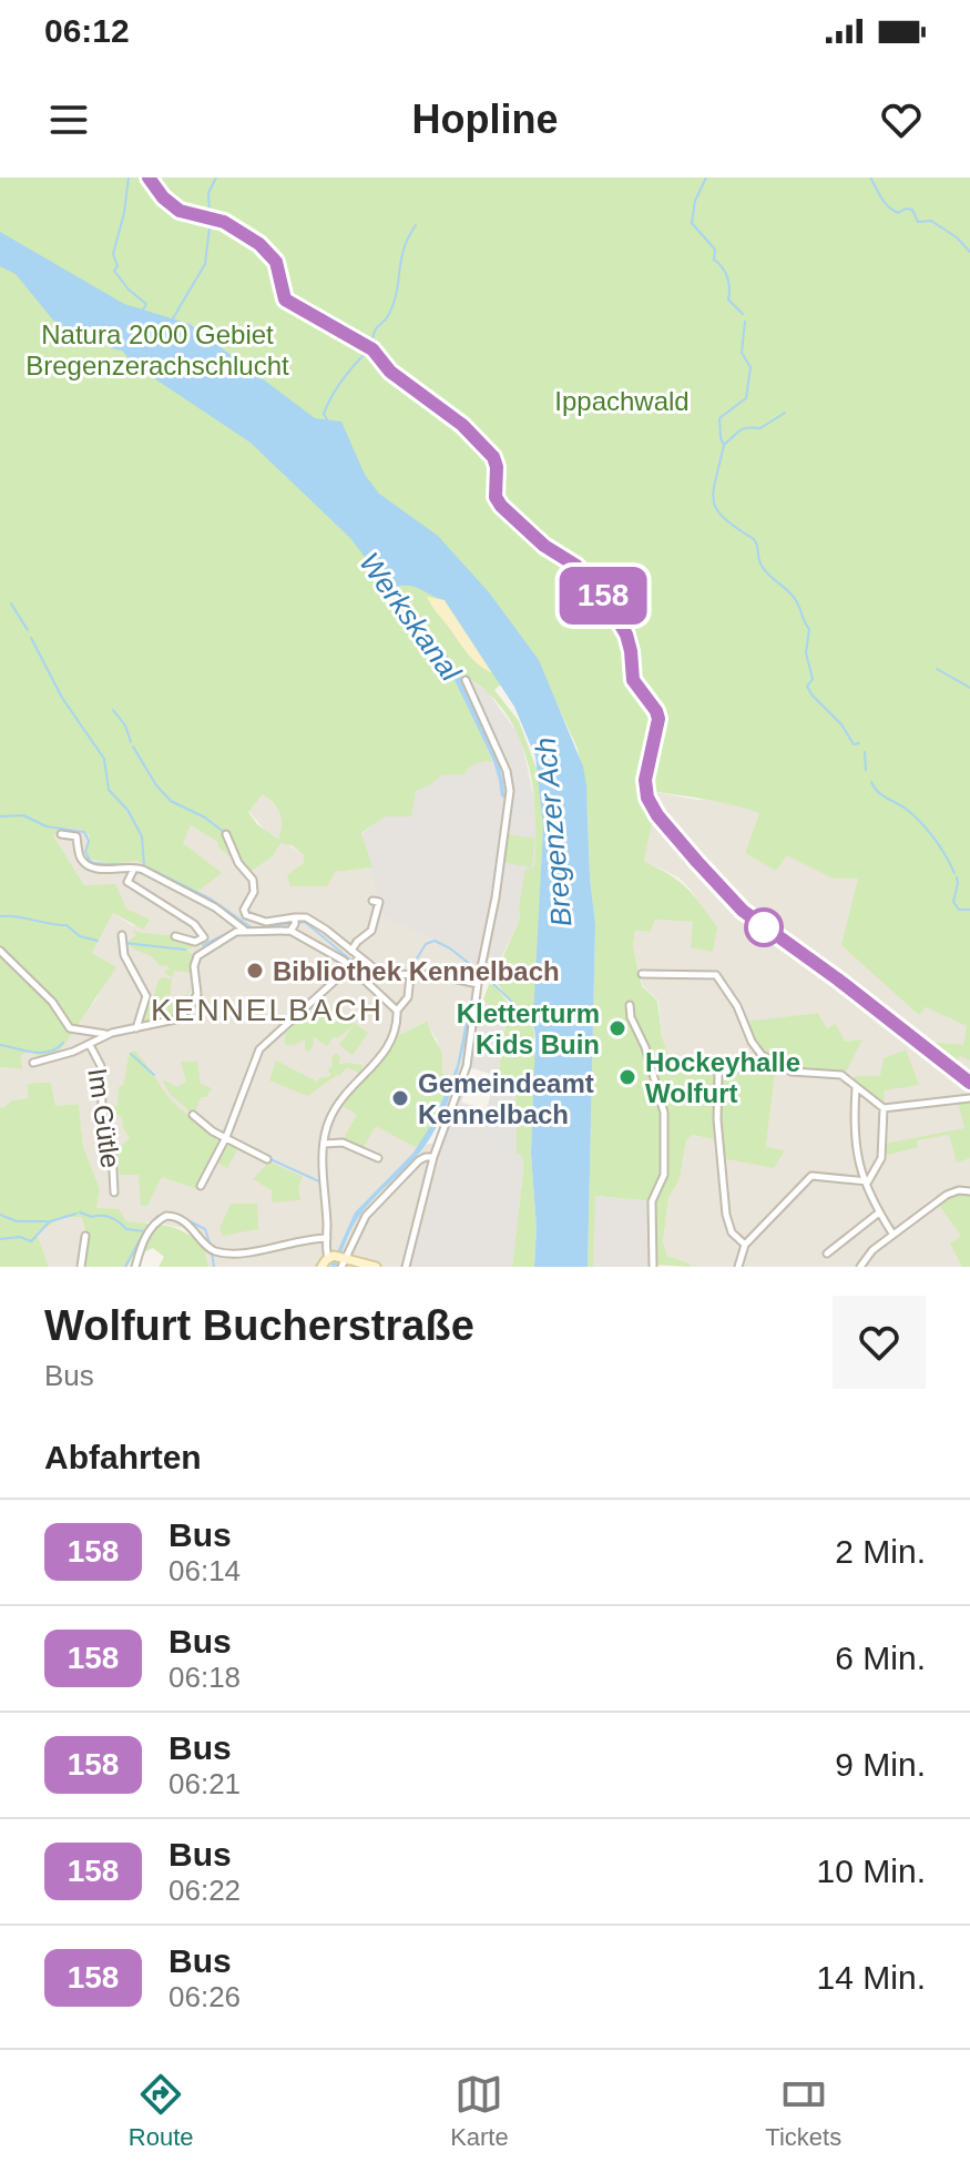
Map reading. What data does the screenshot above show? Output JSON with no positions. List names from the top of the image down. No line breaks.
{"streets":{"street":["Im Gütle"]},"districts":["KENNELBACH"],"water":["Werkskanal","Bregenzer Ach"],"parks":["Natura 2000 Gebiet Bregenzerachschlucht","Ippachwald"],"places":["Bibliothek Kennelbach","Kletterturm Kids Buin","Hockeyhalle Wolfurt","Gemeindeamt Kennelbach"],"lines":["bus line 158"],"page":{"status":"06:12","header":"Hopline","on_map":"158","heading":[["Wolfurt Bucherstraße","Bus"],"Abfahrten"],"list":[{"mark":"158","name":"Bus","note":"06:14","value":"2 Min."},{"mark":"158","name":"Bus","note":"06:18","value":"6 Min."},{"mark":"158","name":"Bus","note":"06:21","value":"9 Min."},{"mark":"158","name":"Bus","note":"06:22","value":"10 Min."},{"mark":"158","name":"Bus","note":"06:26","value":"14 Min."}],"tabs":["Route","Karte","Tickets"]}}
